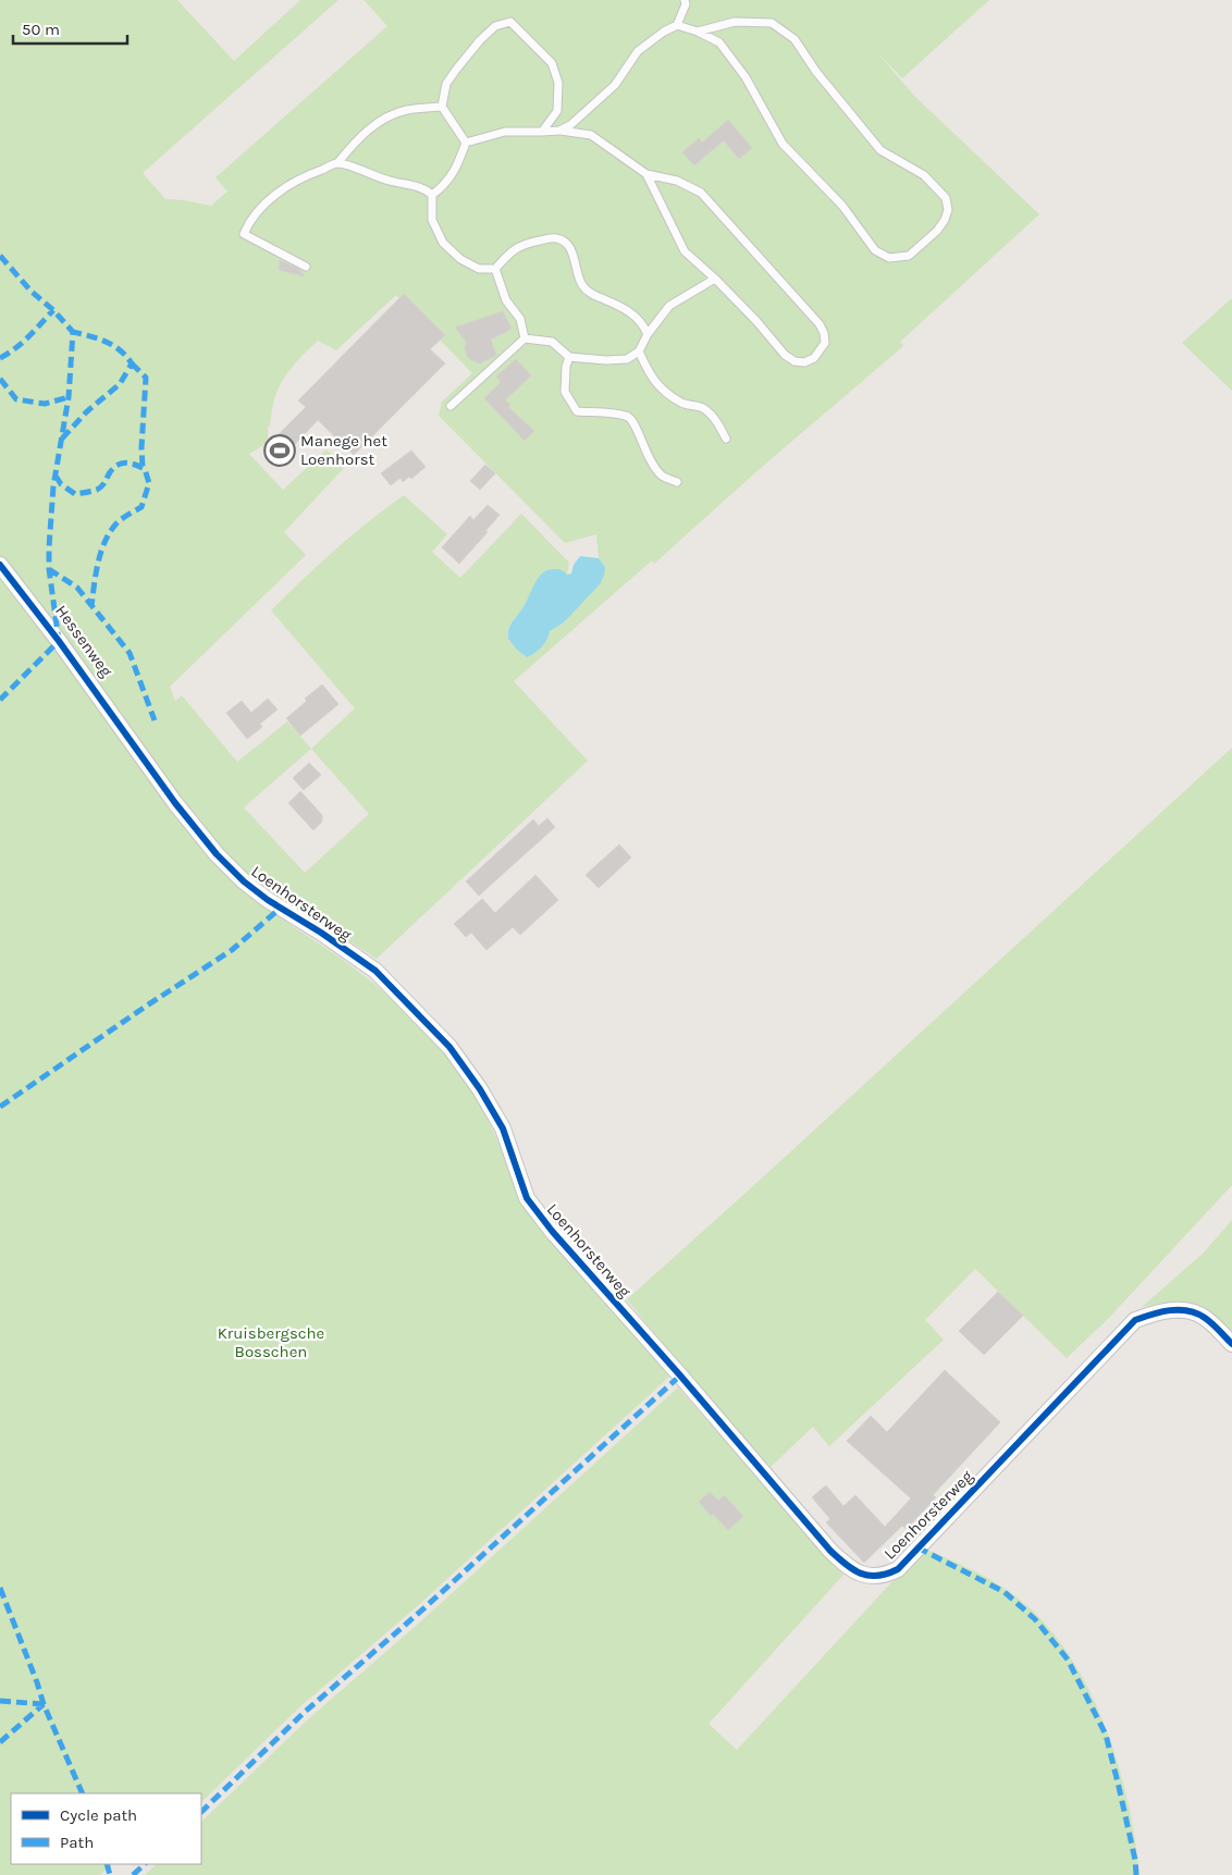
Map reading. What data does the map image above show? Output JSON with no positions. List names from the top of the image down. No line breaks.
{"streets":{"street":["Loenhorsterweg"],"cycle path":["Hessenweg"]},"parks":["Kruisbergsche Bosschen"],"places":{"sports":["Manege het Loenhorst"]},"legend":["Cycle path","Path"],"scale_bar":"50 m"}
